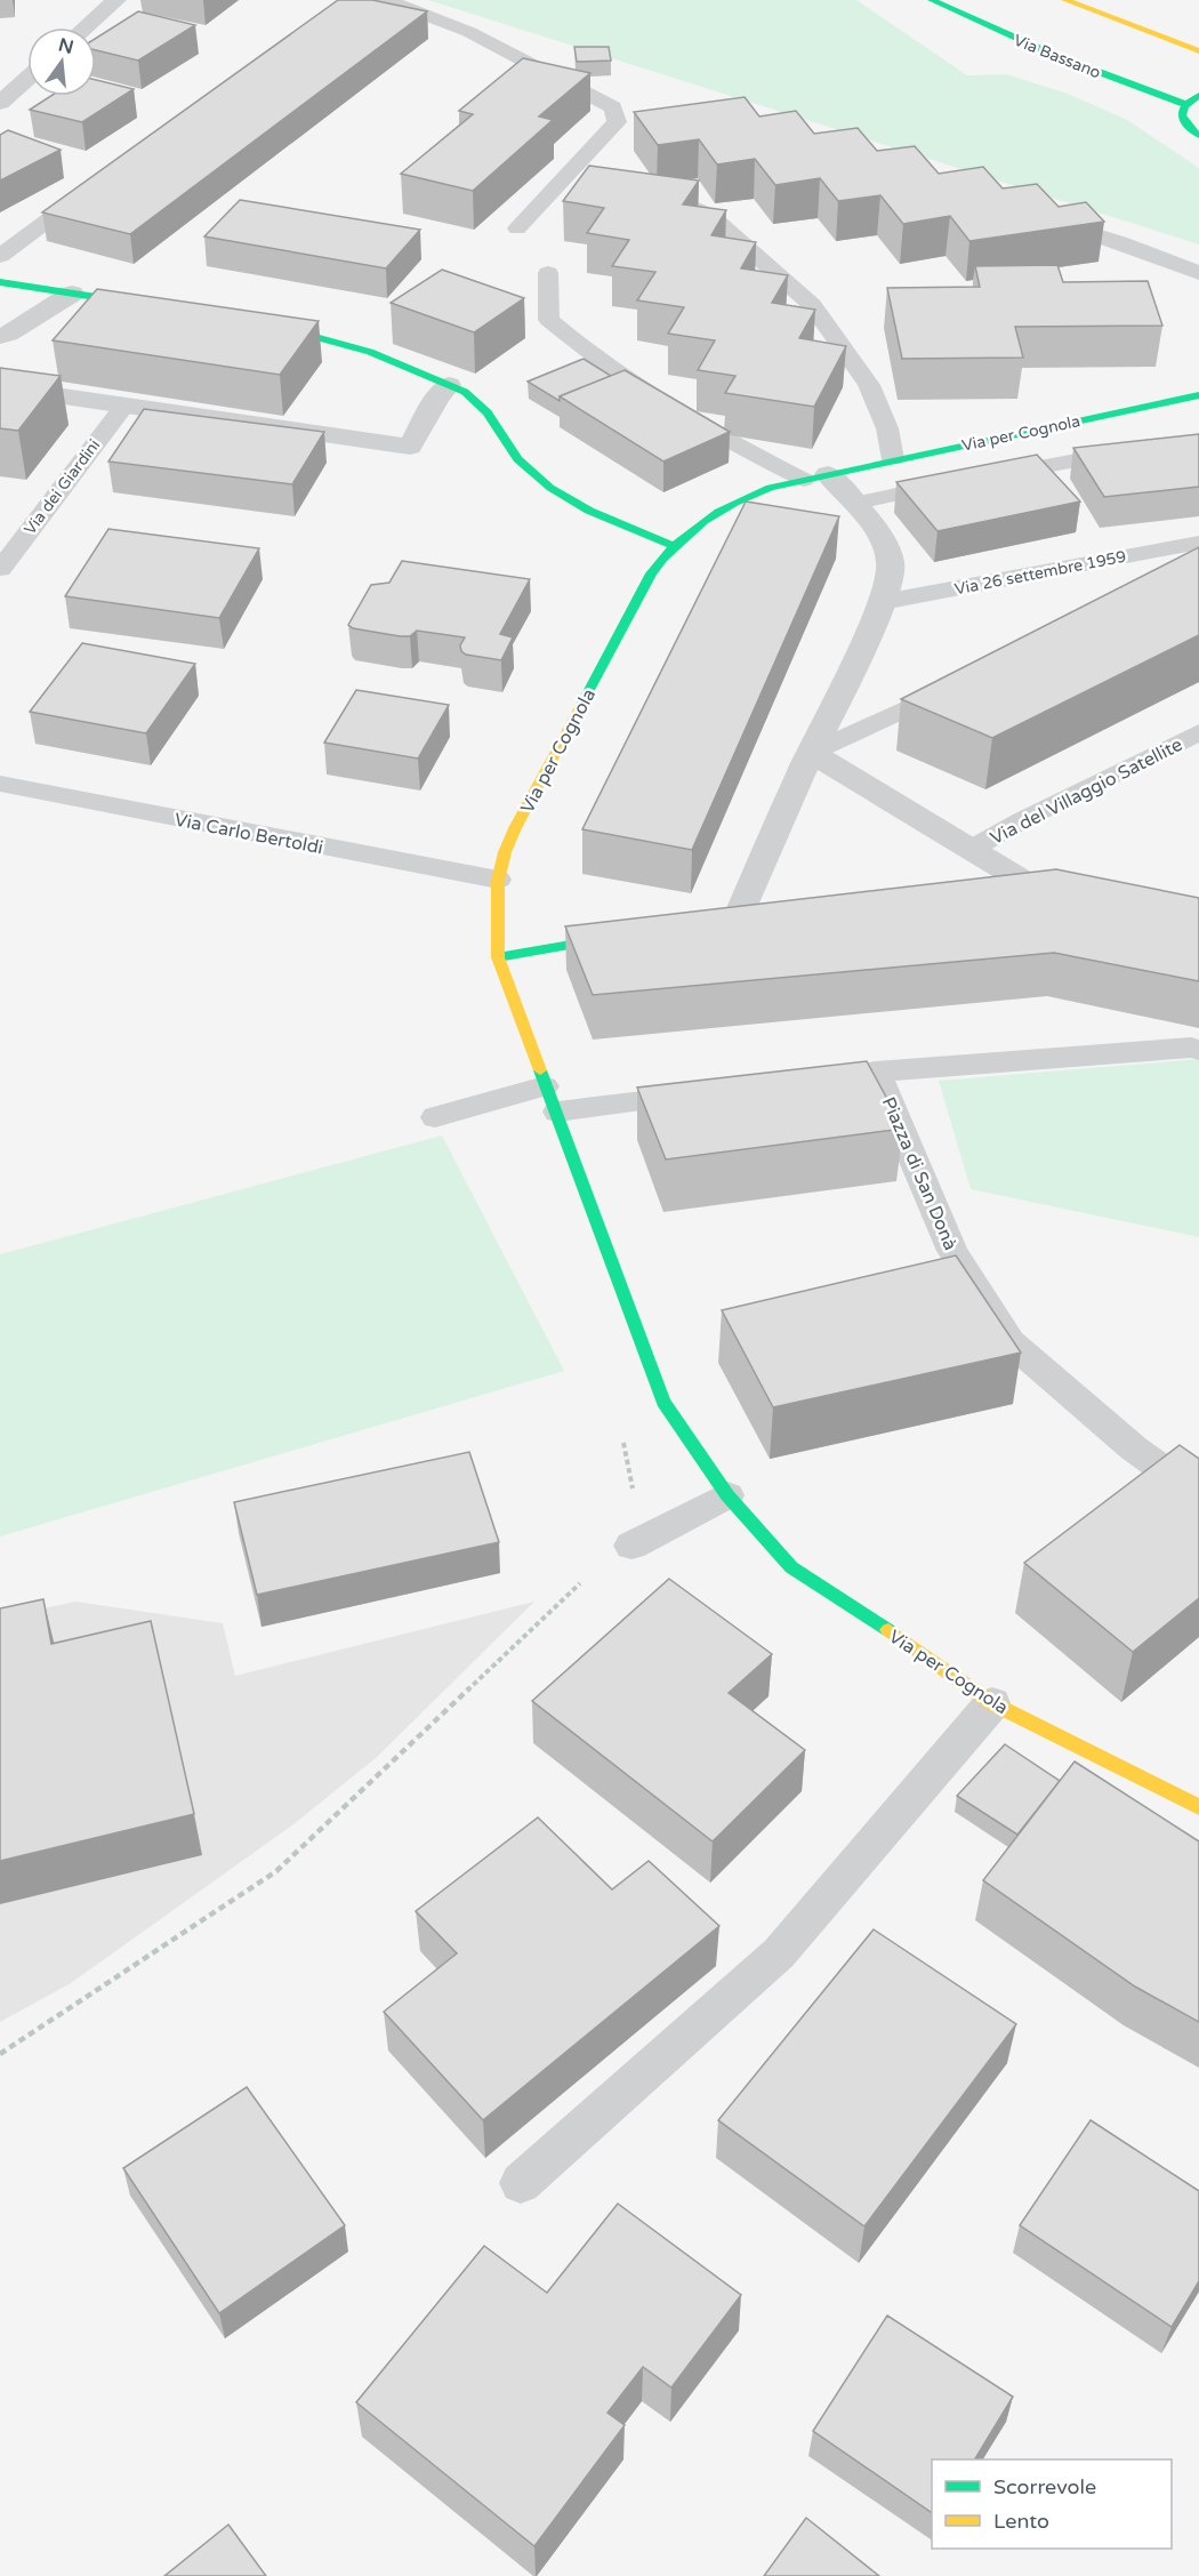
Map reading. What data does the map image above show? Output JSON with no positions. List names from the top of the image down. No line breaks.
{"streets":{"main road":["Via Bassano","Via per Cognola"],"lane":["Via dei Giardini","Via 26 settembre 1959","Via del Villaggio Satellite","Via Carlo Bertoldi","Piazza di San Donà"]},"crossings":[["Via per Cognola","Via Carlo Bertoldi"]],"legend":["Scorrevole","Lento"],"north":"top"}
